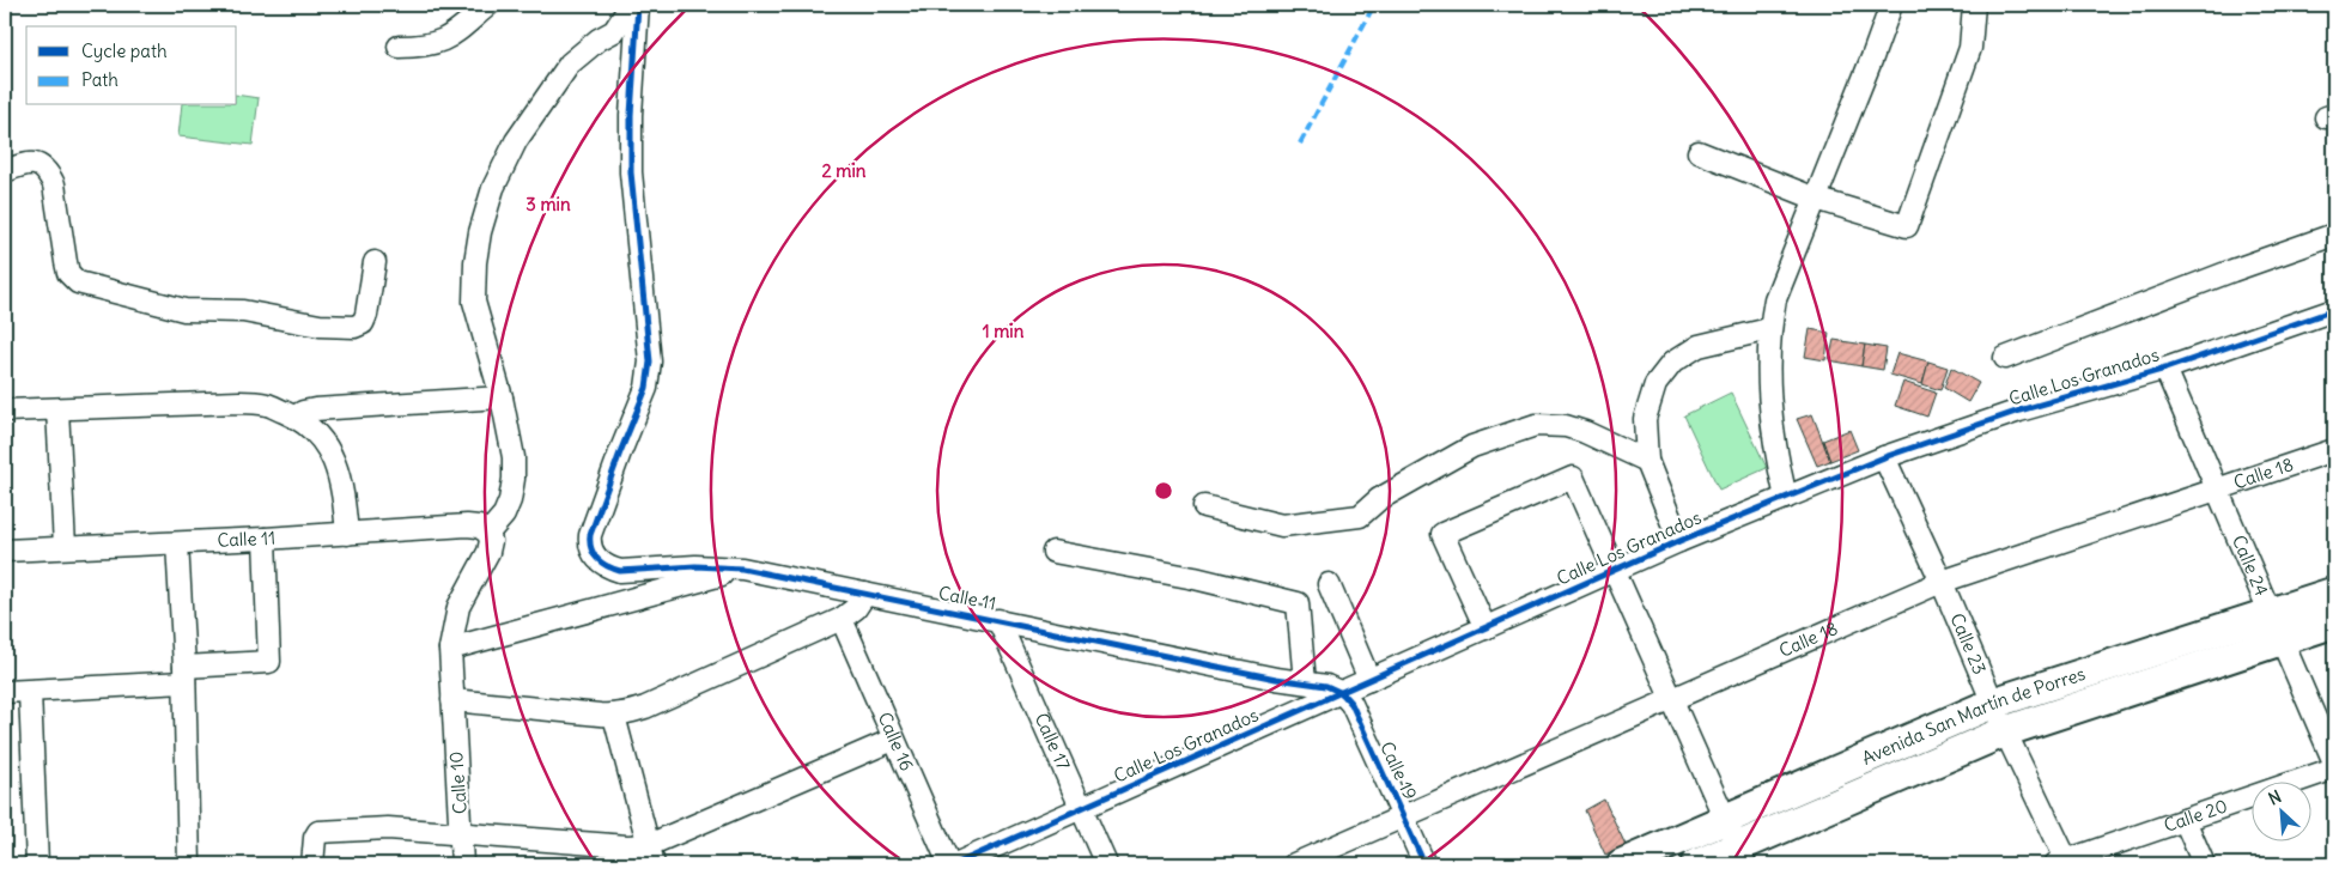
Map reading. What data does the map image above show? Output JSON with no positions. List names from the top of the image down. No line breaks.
{"streets":{"main road":["Avenida San Martín de Porres"],"street":["Calle Los Granados","Calle 18","Calle 11","Calle 24","Calle 23","Calle 16","Calle 17","Calle 19","Calle 10","Calle 20"]},"crossings":[["Calle Los Granados","Calle 11"],["Calle Los Granados","Calle 24"],["Calle Los Granados","Calle 23"],["Calle Los Granados","Calle 17"],["Calle Los Granados","Calle 19"],["Calle 18","Calle 24"],["Calle 18","Calle 23"],["Calle 18","Calle 19"],["Calle 11","Calle 17"],["Calle 11","Calle 19"],["Calle 11","Calle 10"],["Calle 24","Avenida San Martín de Porres"],["Calle 23","Avenida San Martín de Porres"],["Calle 23","Calle 20"]],"legend":["Cycle path","Path"],"north":"top left","rings":["2 min","3 min","1 min"]}
